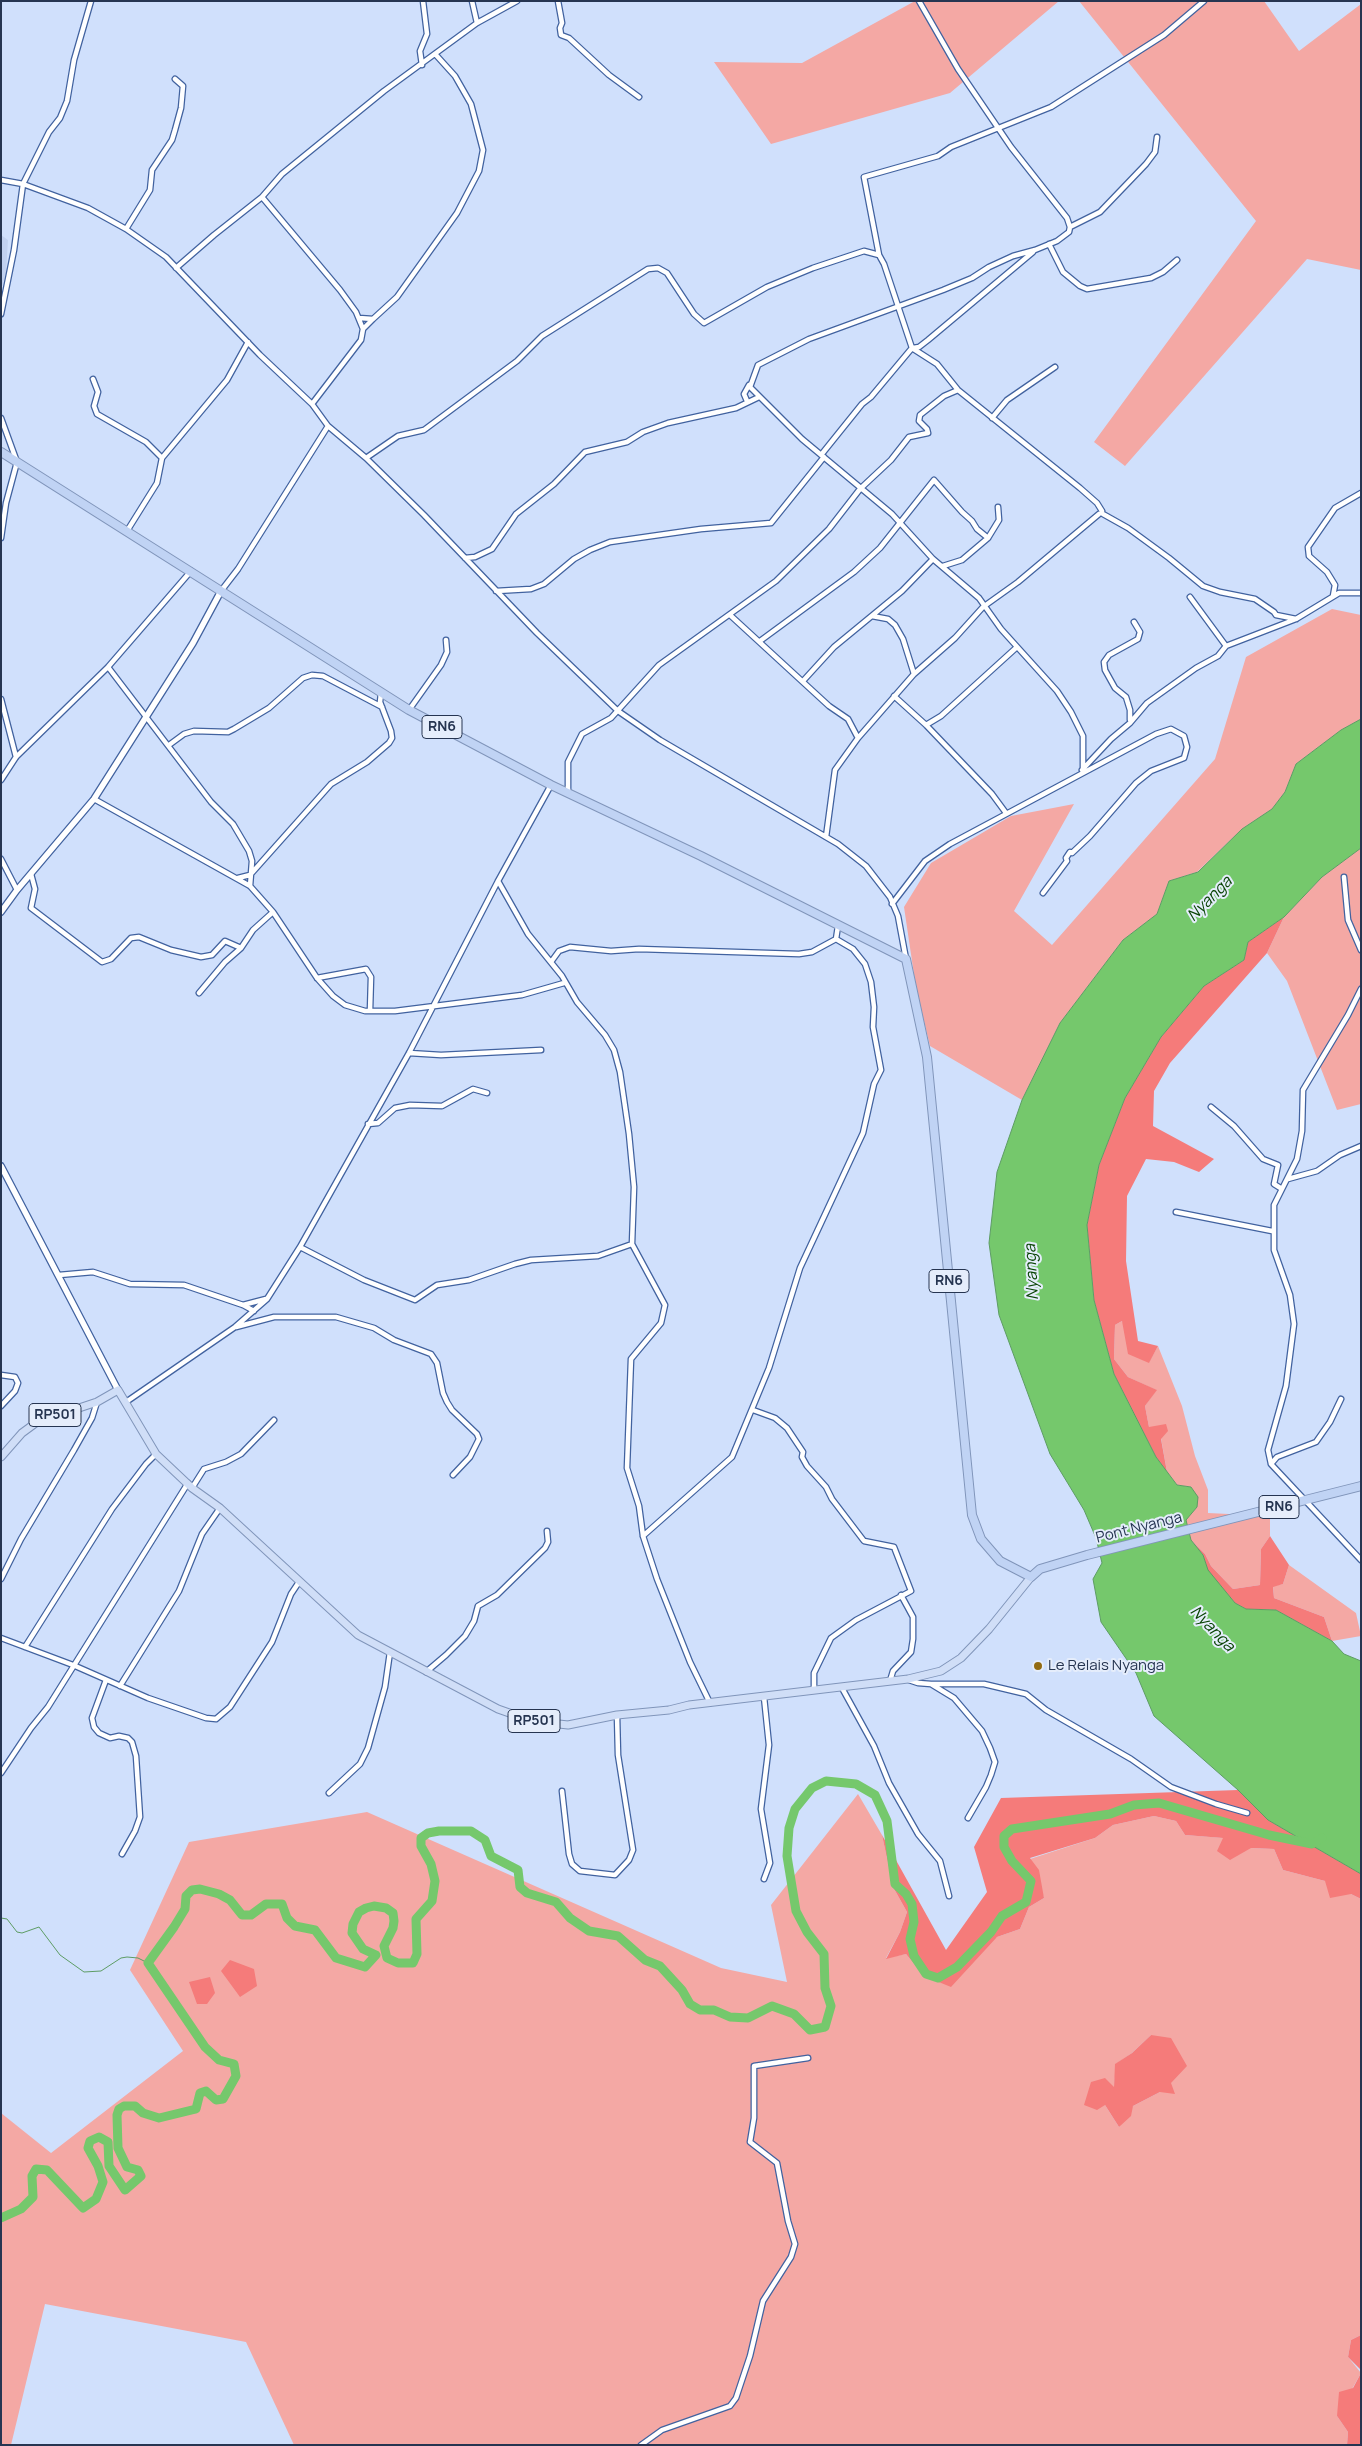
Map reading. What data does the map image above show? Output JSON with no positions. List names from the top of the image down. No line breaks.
{"streets":{"highway":["RN6","Pont Nyanga"],"main road":["RP501"]},"crossings":[["RN6","RP501"],["RN6","Pont Nyanga"],["RP501","Pont Nyanga"]],"water":["Nyanga"],"places":["Le Relais Nyanga"]}
